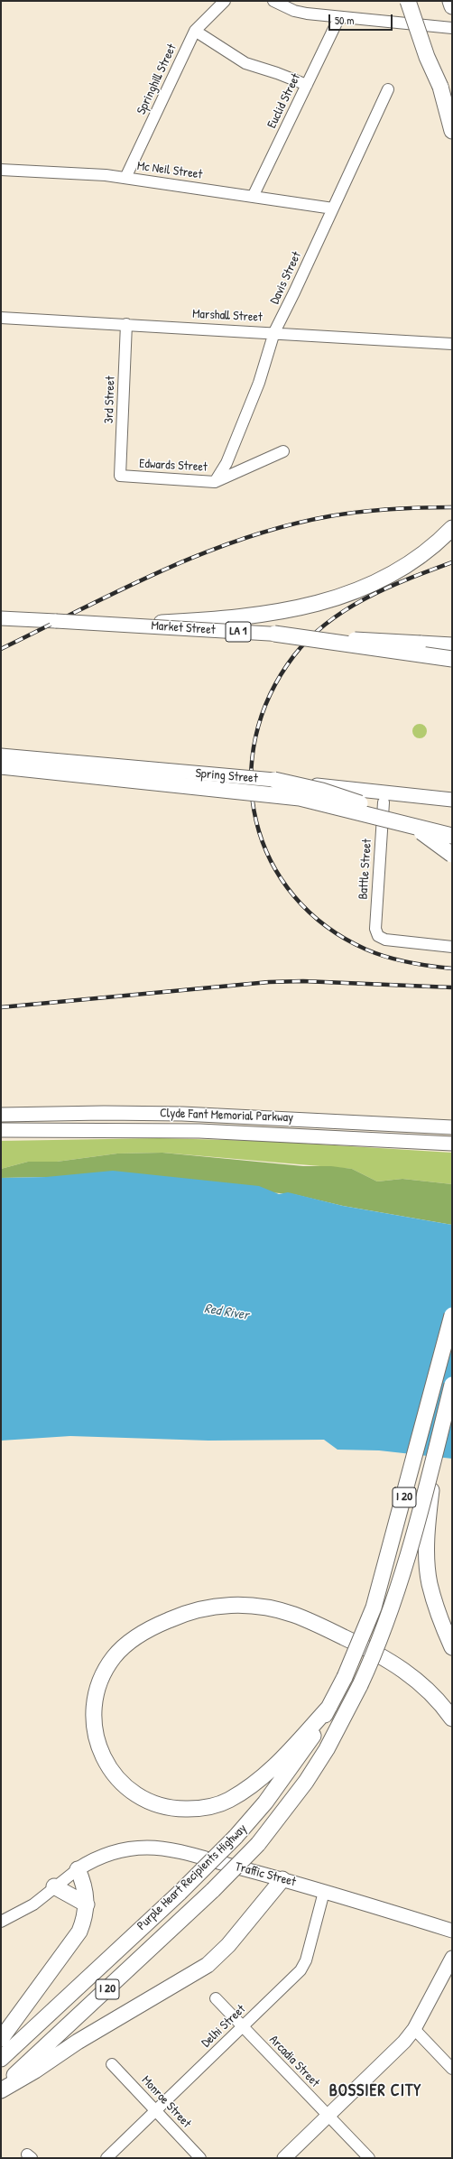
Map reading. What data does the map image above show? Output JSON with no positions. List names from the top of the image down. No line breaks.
{"streets":{"highway":["I 20","Purple Heart Recipients Highway"],"main road":["Market Street","LA 1","Spring Street","Clyde Fant Memorial Parkway","Traffic Street"],"street":["Springhill Street","Euclid Street","Mc Neil Street","Davis Street","Marshall Street","3rd Street","Edwards Street","Battle Street","Delhi Street","Arcadia Street","Monroe Street"]},"crossings":[["Springhill Street","Mc Neil Street"],["Euclid Street","Mc Neil Street"],["Mc Neil Street","Davis Street"],["Davis Street","Marshall Street"],["Davis Street","Edwards Street"],["Marshall Street","3rd Street"],["3rd Street","Edwards Street"],["Traffic Street","Delhi Street"],["Delhi Street","Arcadia Street"],["Delhi Street","Monroe Street"]],"districts":["BOSSIER CITY"],"water":["Red River"],"scale_bar":"50 m"}
